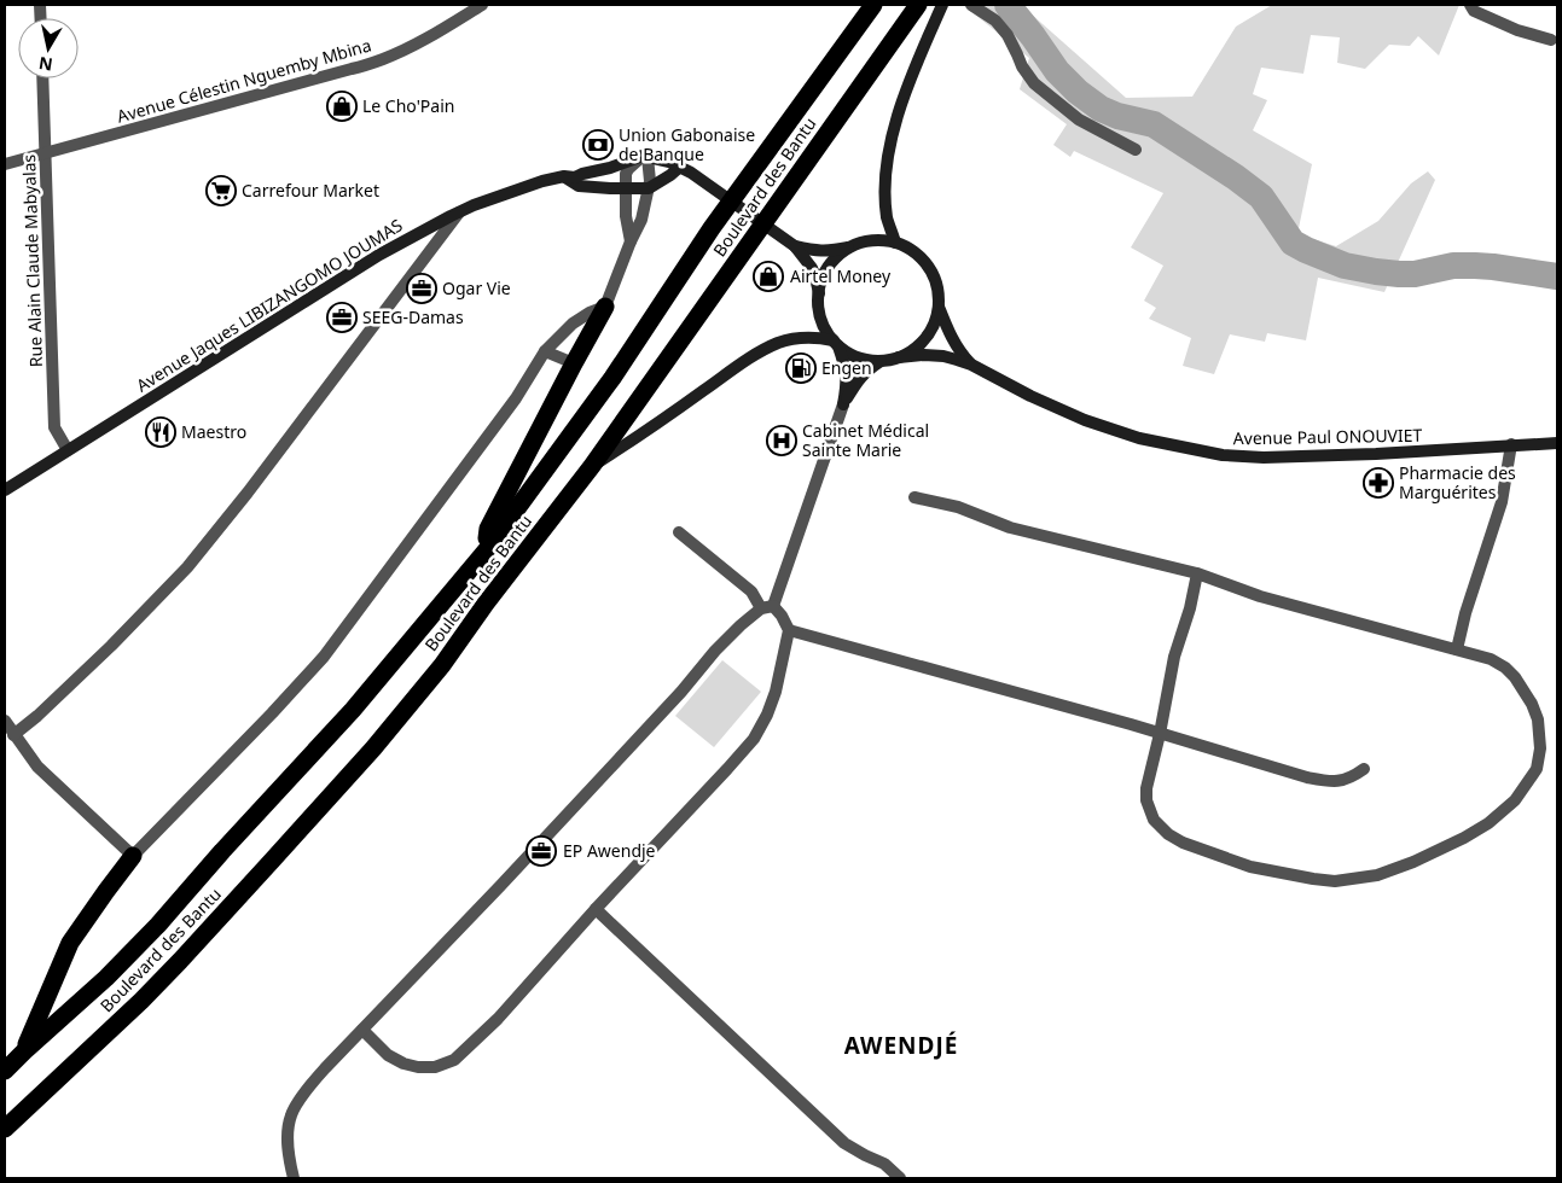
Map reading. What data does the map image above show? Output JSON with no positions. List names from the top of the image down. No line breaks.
{"streets":{"highway":["Boulevard des Bantu"],"main road":["Avenue Jaques LIBIZANGOMO JOUMAS","Avenue Paul ONOUVIET"],"street":["Avenue Célestin Nguemby Mbina","Rue Alain Claude Mabyalas"]},"crossings":[["Avenue Célestin Nguemby Mbina","Rue Alain Claude Mabyalas"],["Rue Alain Claude Mabyalas","Avenue Jaques LIBIZANGOMO JOUMAS"]],"districts":["AWENDJÉ"],"places":{"shop":["Le Cho'Pain","Airtel Money"],"bank":["Union Gabonaise de Banque"],"supermarket":["Carrefour Market"],"office":["Ogar Vie","SEEG-Damas","EP Awendje"],"fuel station":["Engen"],"restaurant":["Maestro"],"hospital":["Cabinet Médical Sainte Marie"],"pharmacy":["Pharmacie des Marguérites"]},"north":"bottom"}
